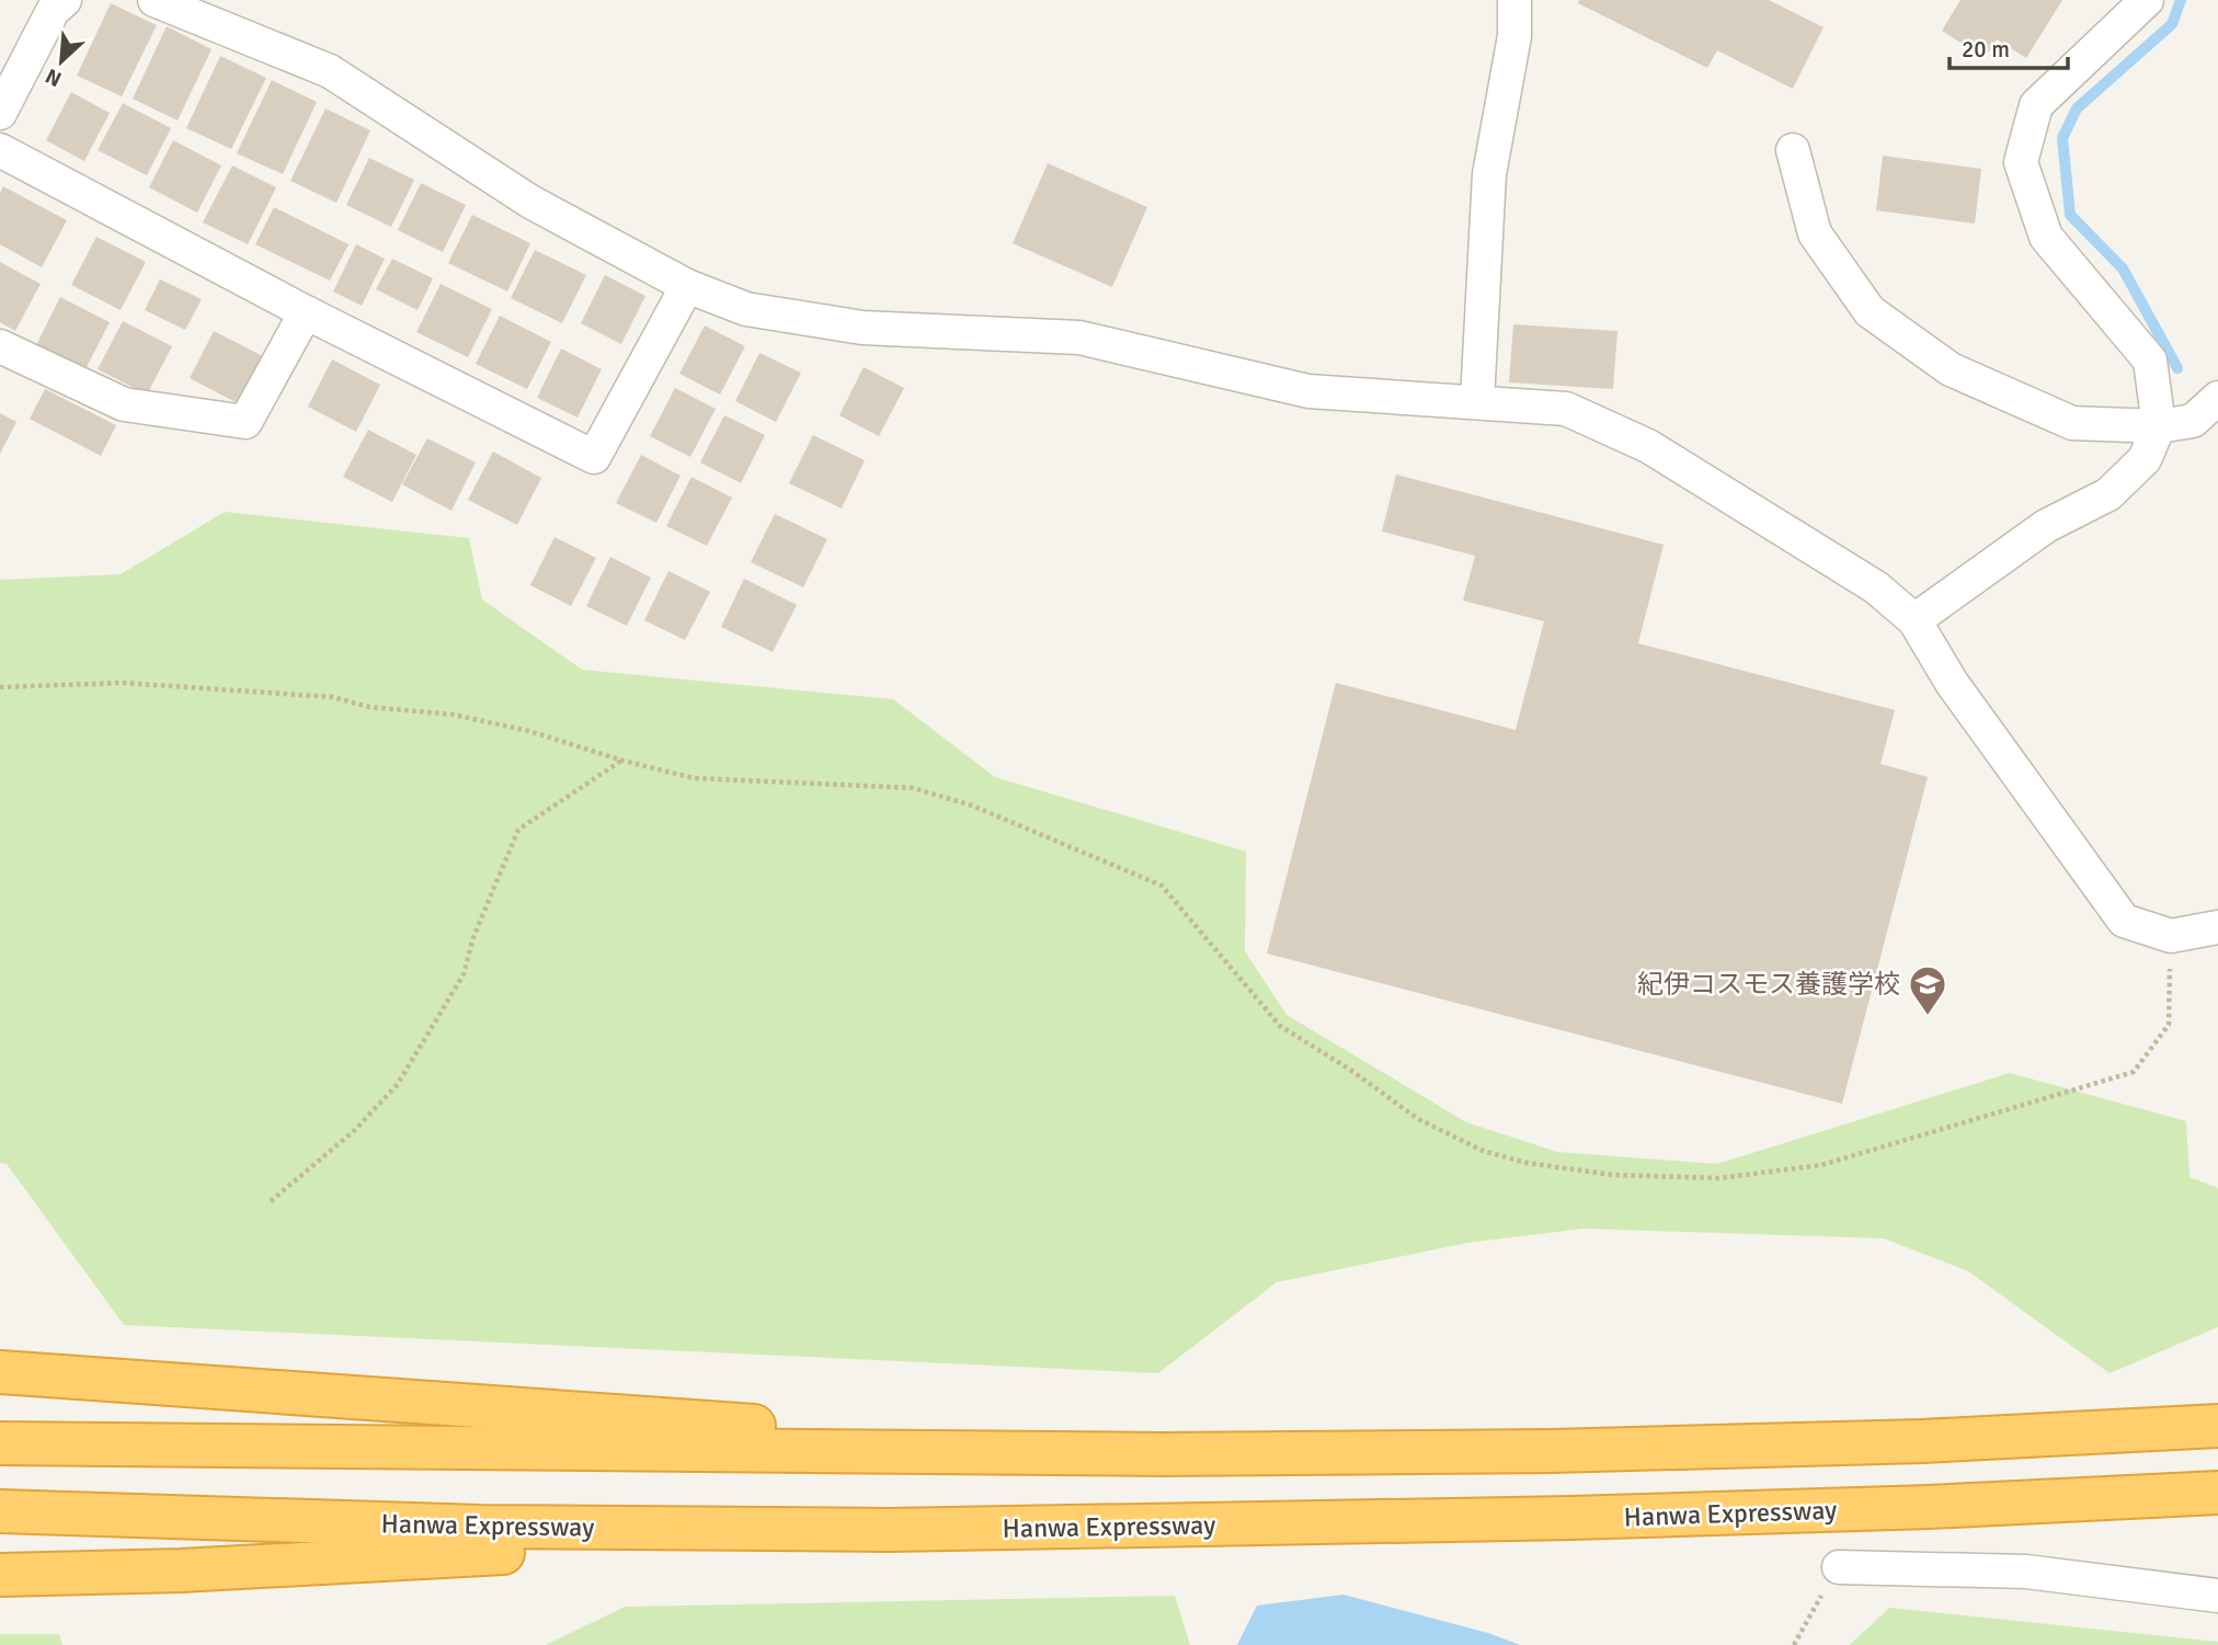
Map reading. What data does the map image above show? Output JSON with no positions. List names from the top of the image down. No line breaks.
{"streets":{"highway":["Hanwa Expressway"]},"places":{"school or university":["紀伊コスモス養護学校"]},"scale_bar":"20 m","north":"bottom left"}
